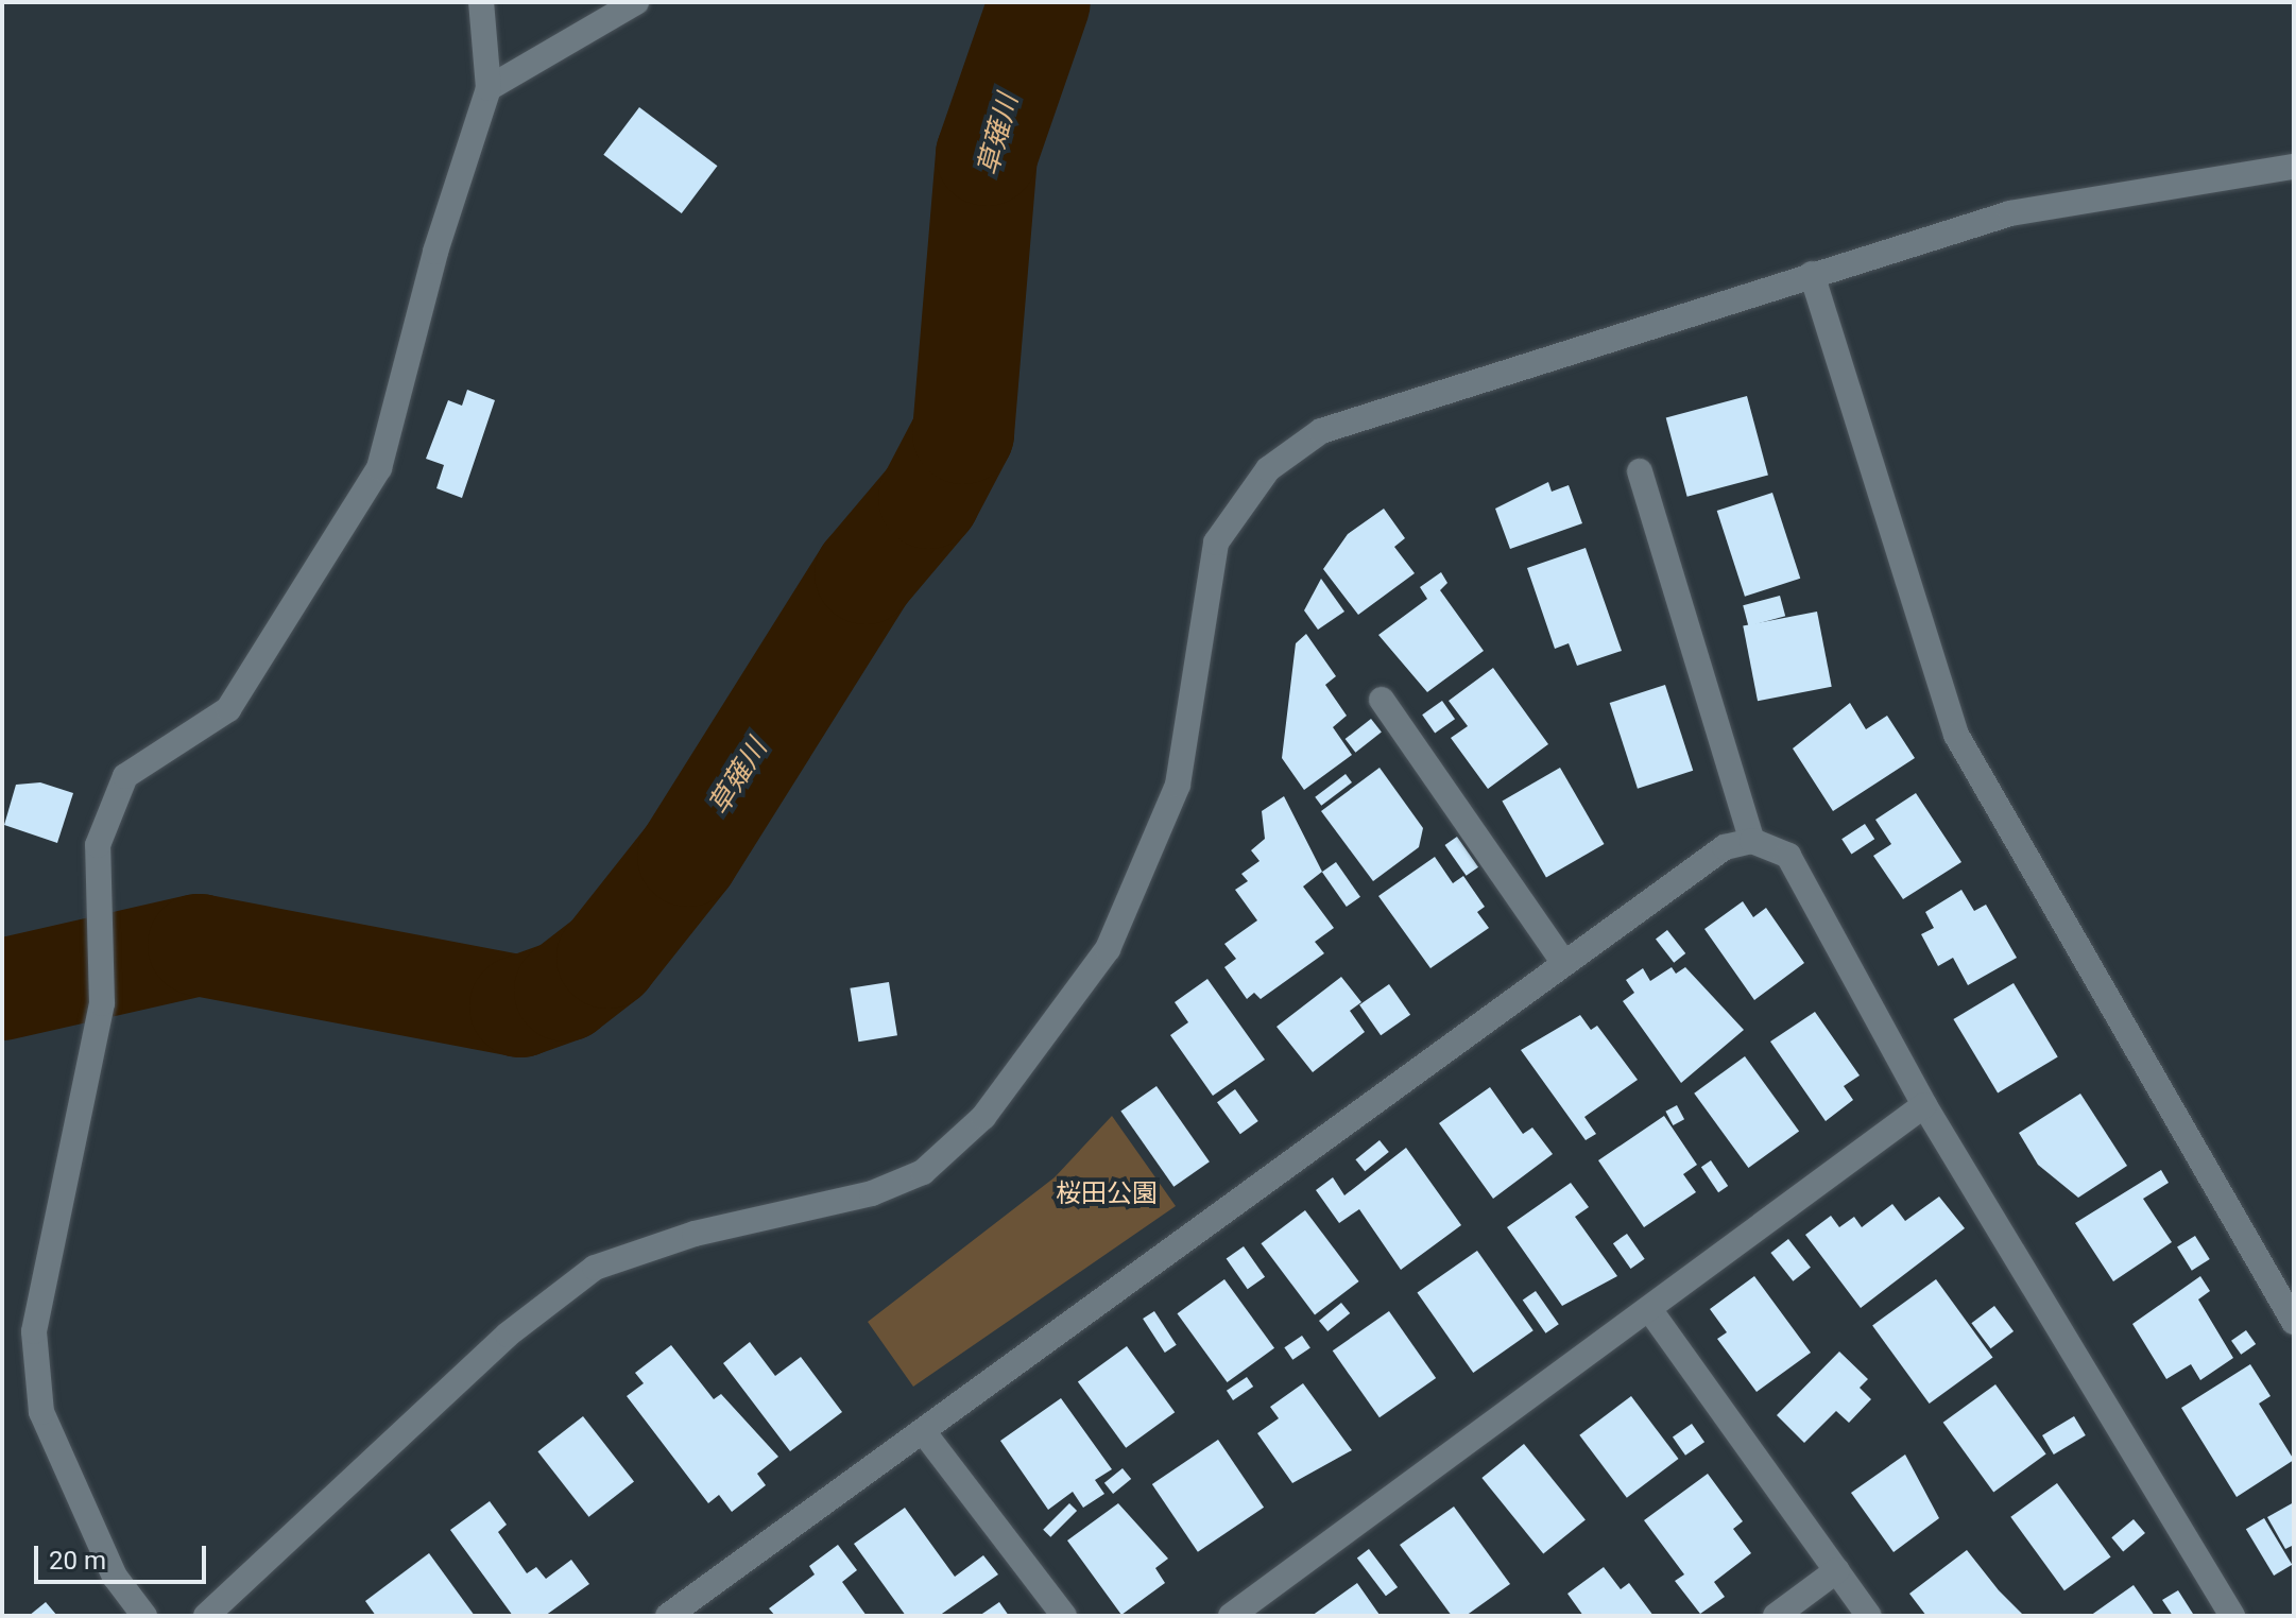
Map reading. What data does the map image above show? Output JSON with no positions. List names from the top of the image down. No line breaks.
{"water":["草薙川"],"parks":["桜田公園"],"scale_bar":"20 m"}
